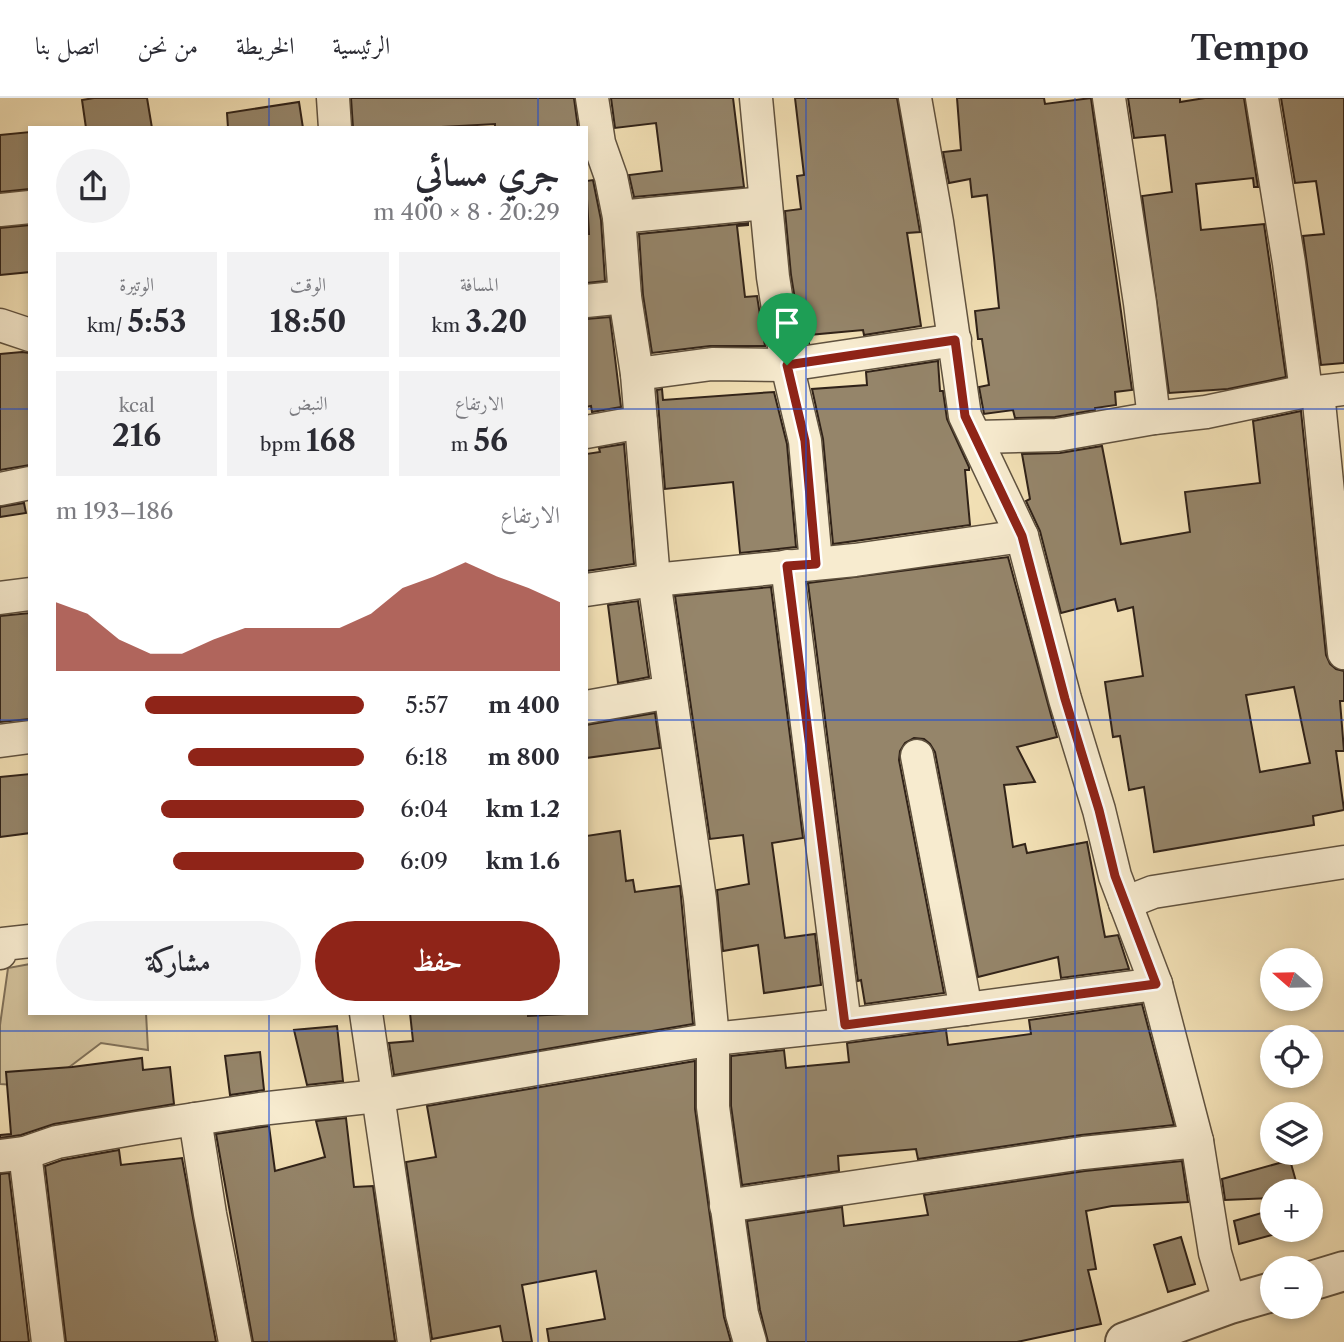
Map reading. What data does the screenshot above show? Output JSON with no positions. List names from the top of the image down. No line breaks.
{"north":"left","page":{"header":"Tempo","nav":["الرئيسية","الخريطة","من نحن","اتصل بنا"],"heading":["جري مسائي","20:29 · 8 × 400 m"],"stats":[["المسافة","3.20 km"],["الوقت","18:50"],["الوتيرة","5:53 /km"],["الارتفاع","56 m"],["النبض","168 bpm"],["kcal","216"]],"chart":["الارتفاع","186–193 m"],"list":[{"name":"400 m","note":"5:57"},{"name":"800 m","note":"6:18"},{"name":"1.2 km","note":"6:04"},{"name":"1.6 km","note":"6:09"}],"buttons":["حفظ","مشاركة"],"map_buttons":["+","−"]}}
